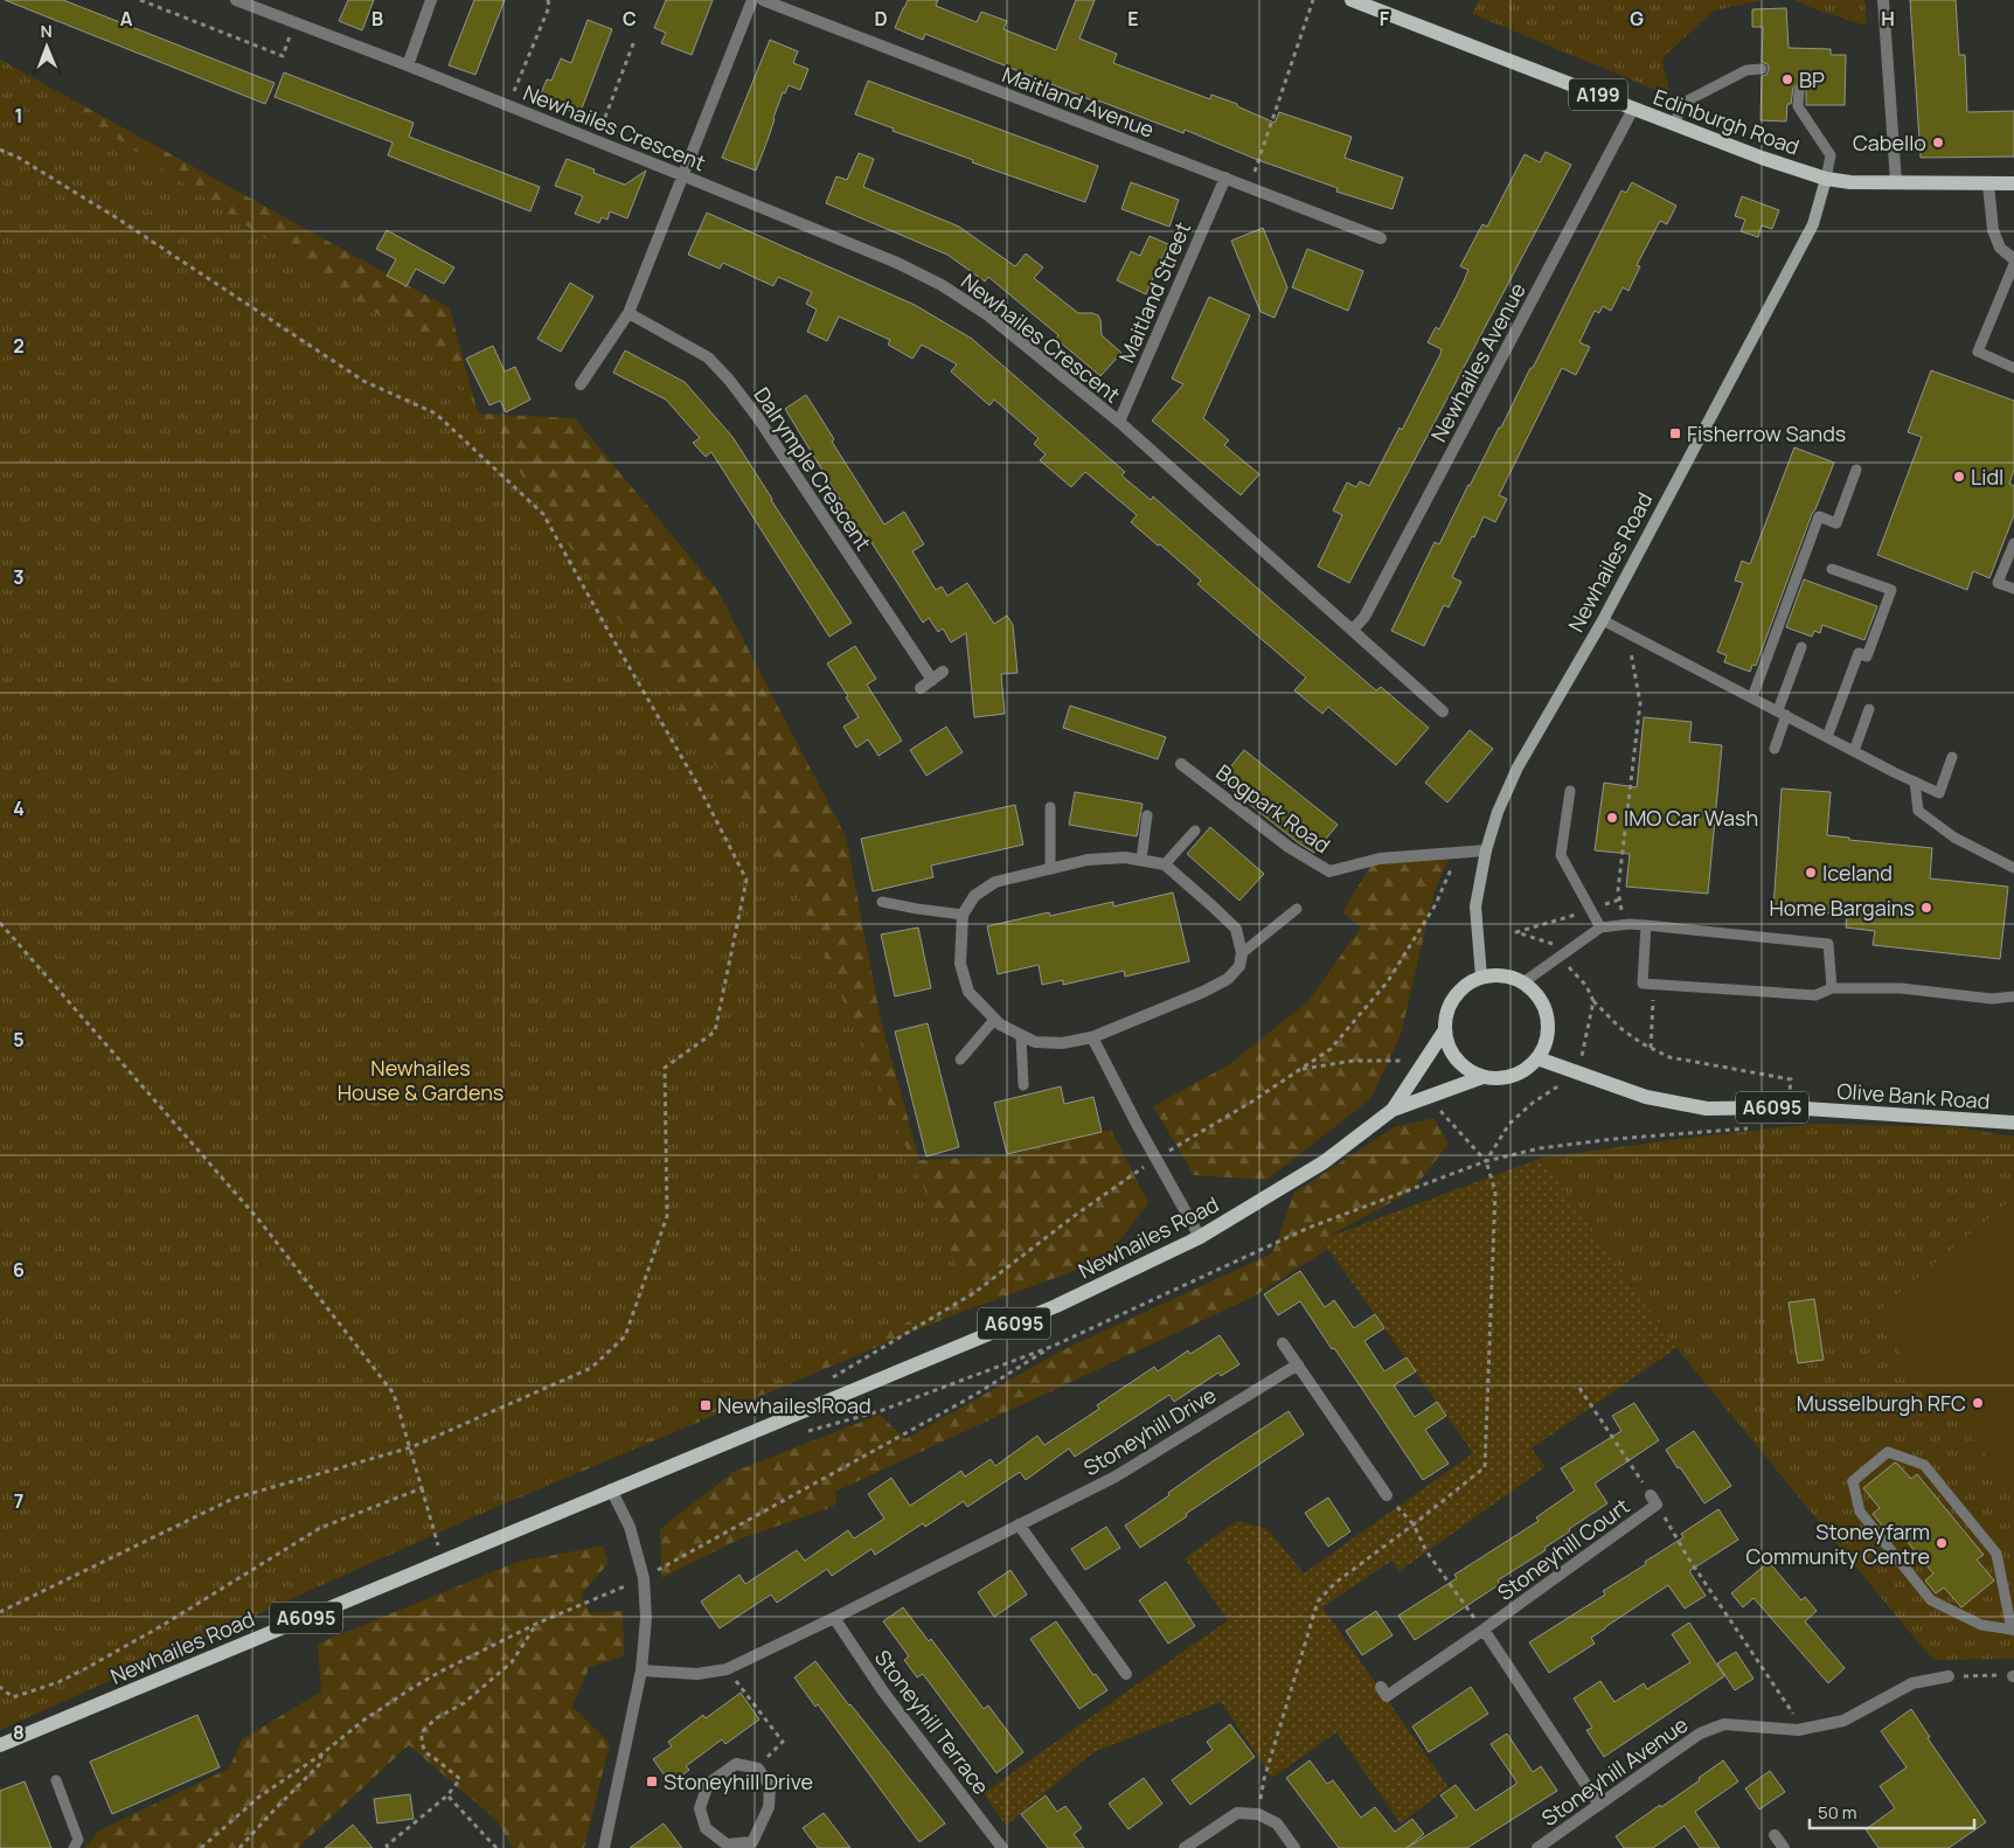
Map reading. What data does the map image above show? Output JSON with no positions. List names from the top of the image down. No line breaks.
{"streets":{"main road":["A199","Edinburgh Road","Newhailes Road","Olive Bank Road","A6095"],"street":["Maitland Avenue","Newhailes Crescent","Maitland Street","Newhailes Avenue","Dalrymple Crescent","Bogpark Road","Stoneyhill Drive","Stoneyhill Court","Stoneyhill Terrace","Stoneyhill Avenue"]},"crossings":[["A199","Edinburgh Road"],["A199","Newhailes Road"],["Maitland Avenue","Maitland Street"],["Edinburgh Road","Newhailes Avenue"],["Edinburgh Road","Newhailes Road"],["Newhailes Crescent","Maitland Street"],["Newhailes Crescent","Newhailes Avenue"],["Newhailes Road","Bogpark Road"],["Newhailes Road","Olive Bank Road"],["Stoneyhill Drive","Stoneyhill Terrace"]],"parks":["Newhailes House & Gardens"],"places":{"other":["BP","Cabello","Lidl","IMO Car Wash","Iceland","Home Bargains","Musselburgh RFC","Stoneyfarm Community Centre"],"transit":["Fisherrow Sands","Newhailes Road","Stoneyhill Drive"]},"scale_bar":"50 m","north":"top","grid":{"columns":["A","B","C","D","E","F","G","H"],"rows":["1","2","3","4","5","6","7","8"]}}
